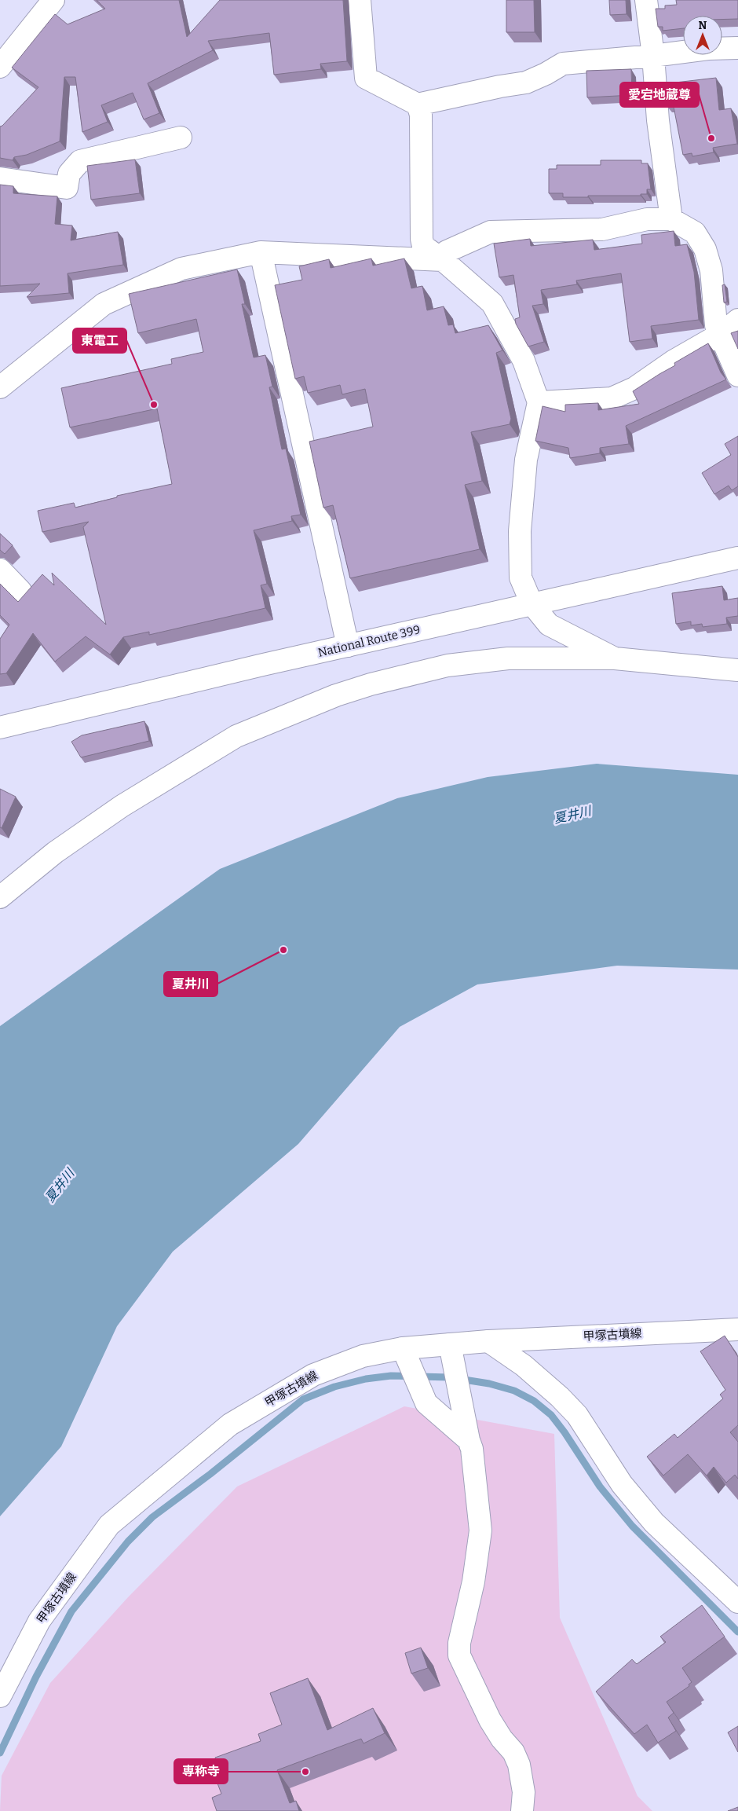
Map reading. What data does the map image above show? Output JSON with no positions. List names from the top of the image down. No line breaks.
{"streets":{"main road":["National Route 399","甲塚古墳線"]},"water":["夏井川"],"places":["愛宕地蔵尊","東電工","夏井川","専称寺"],"north":"top"}
